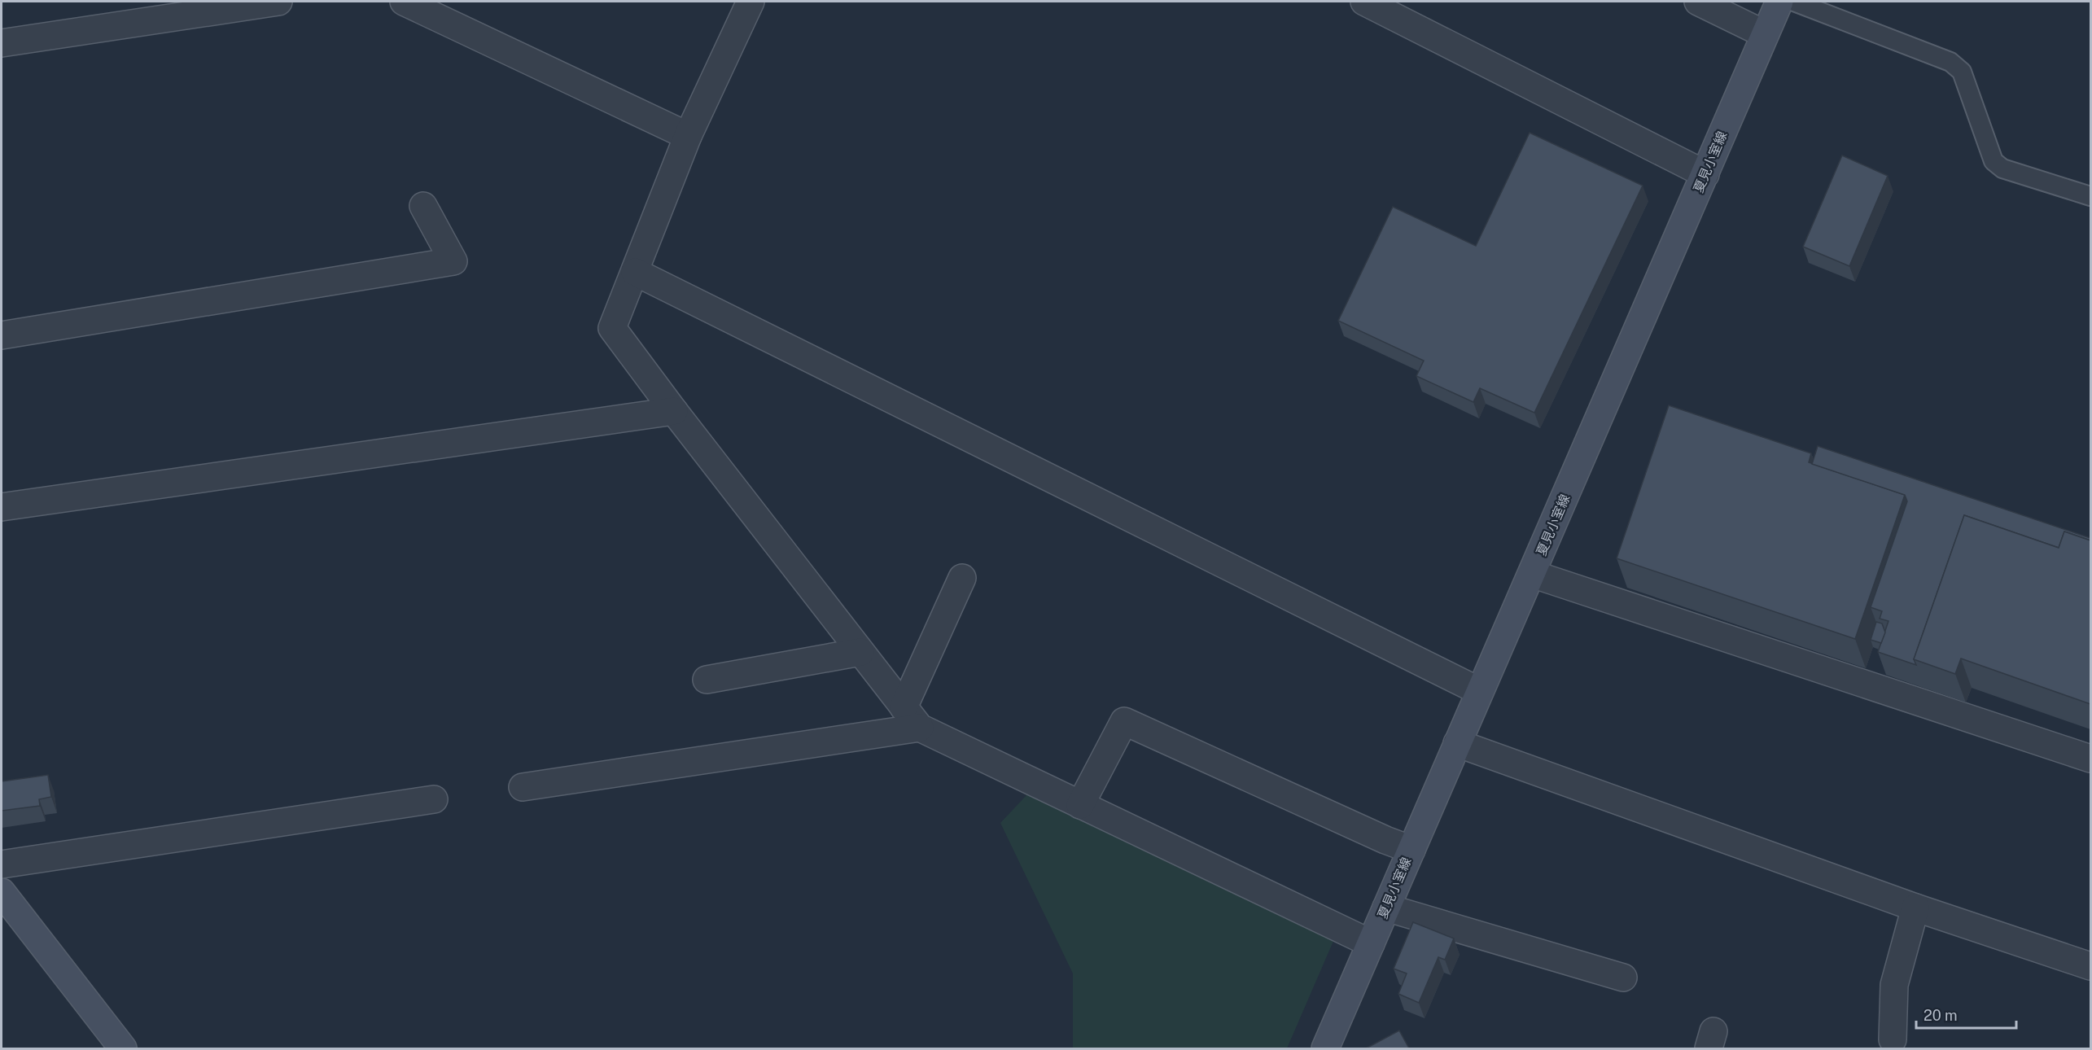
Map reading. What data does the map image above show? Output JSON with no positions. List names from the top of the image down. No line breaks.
{"streets":{"main road":["夏見小室線"]},"scale_bar":"20 m"}
